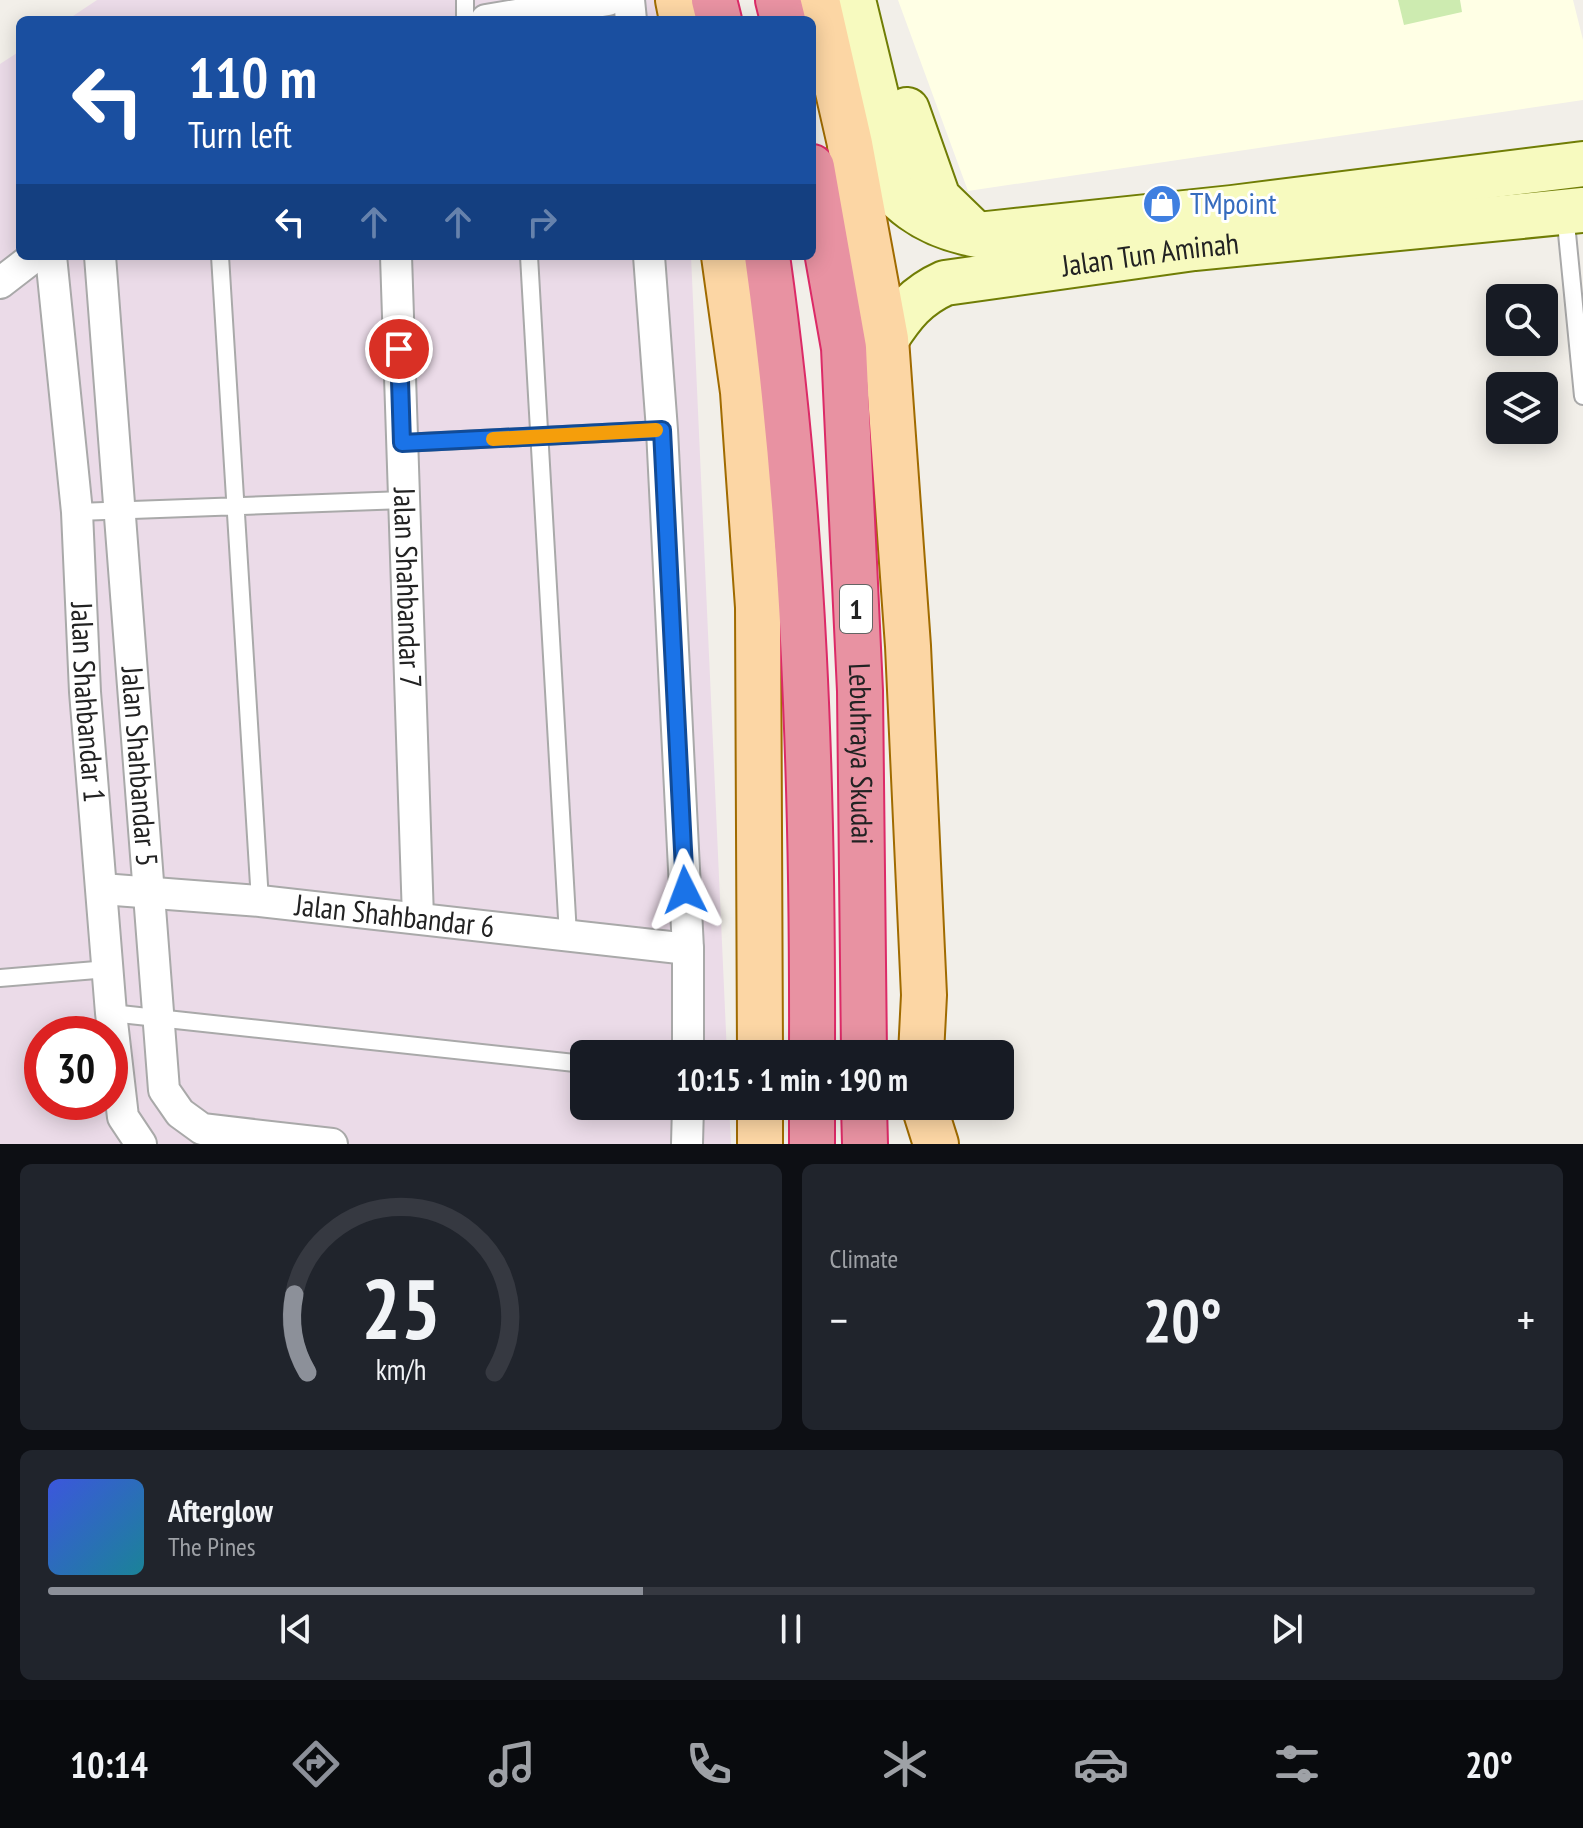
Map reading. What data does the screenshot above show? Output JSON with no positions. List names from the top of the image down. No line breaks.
{"streets":{"highway":["1","Lebuhraya Skudai"],"main road":["Jalan Tun Aminah"],"street":["Jalan Shahbandar 7","Jalan Shahbandar 1","Jalan Shahbandar 5","Jalan Shahbandar 6"]},"crossings":[["Jalan Shahbandar 7","Jalan Shahbandar 6"],["Jalan Shahbandar 1","Jalan Shahbandar 6"],["Jalan Shahbandar 5","Jalan Shahbandar 6"]],"places":{"shop":["TMpoint"]},"page":{"turn":["110 m","Turn left"],"limit":"30","trip":"10:15 · 1 min · 190 m","tile":"Climate","heat":["−","20°","+"],"song":["Afterglow","The Pines"],"tabs":["10:14","20°"],"gauge":["25","km/h"]}}
